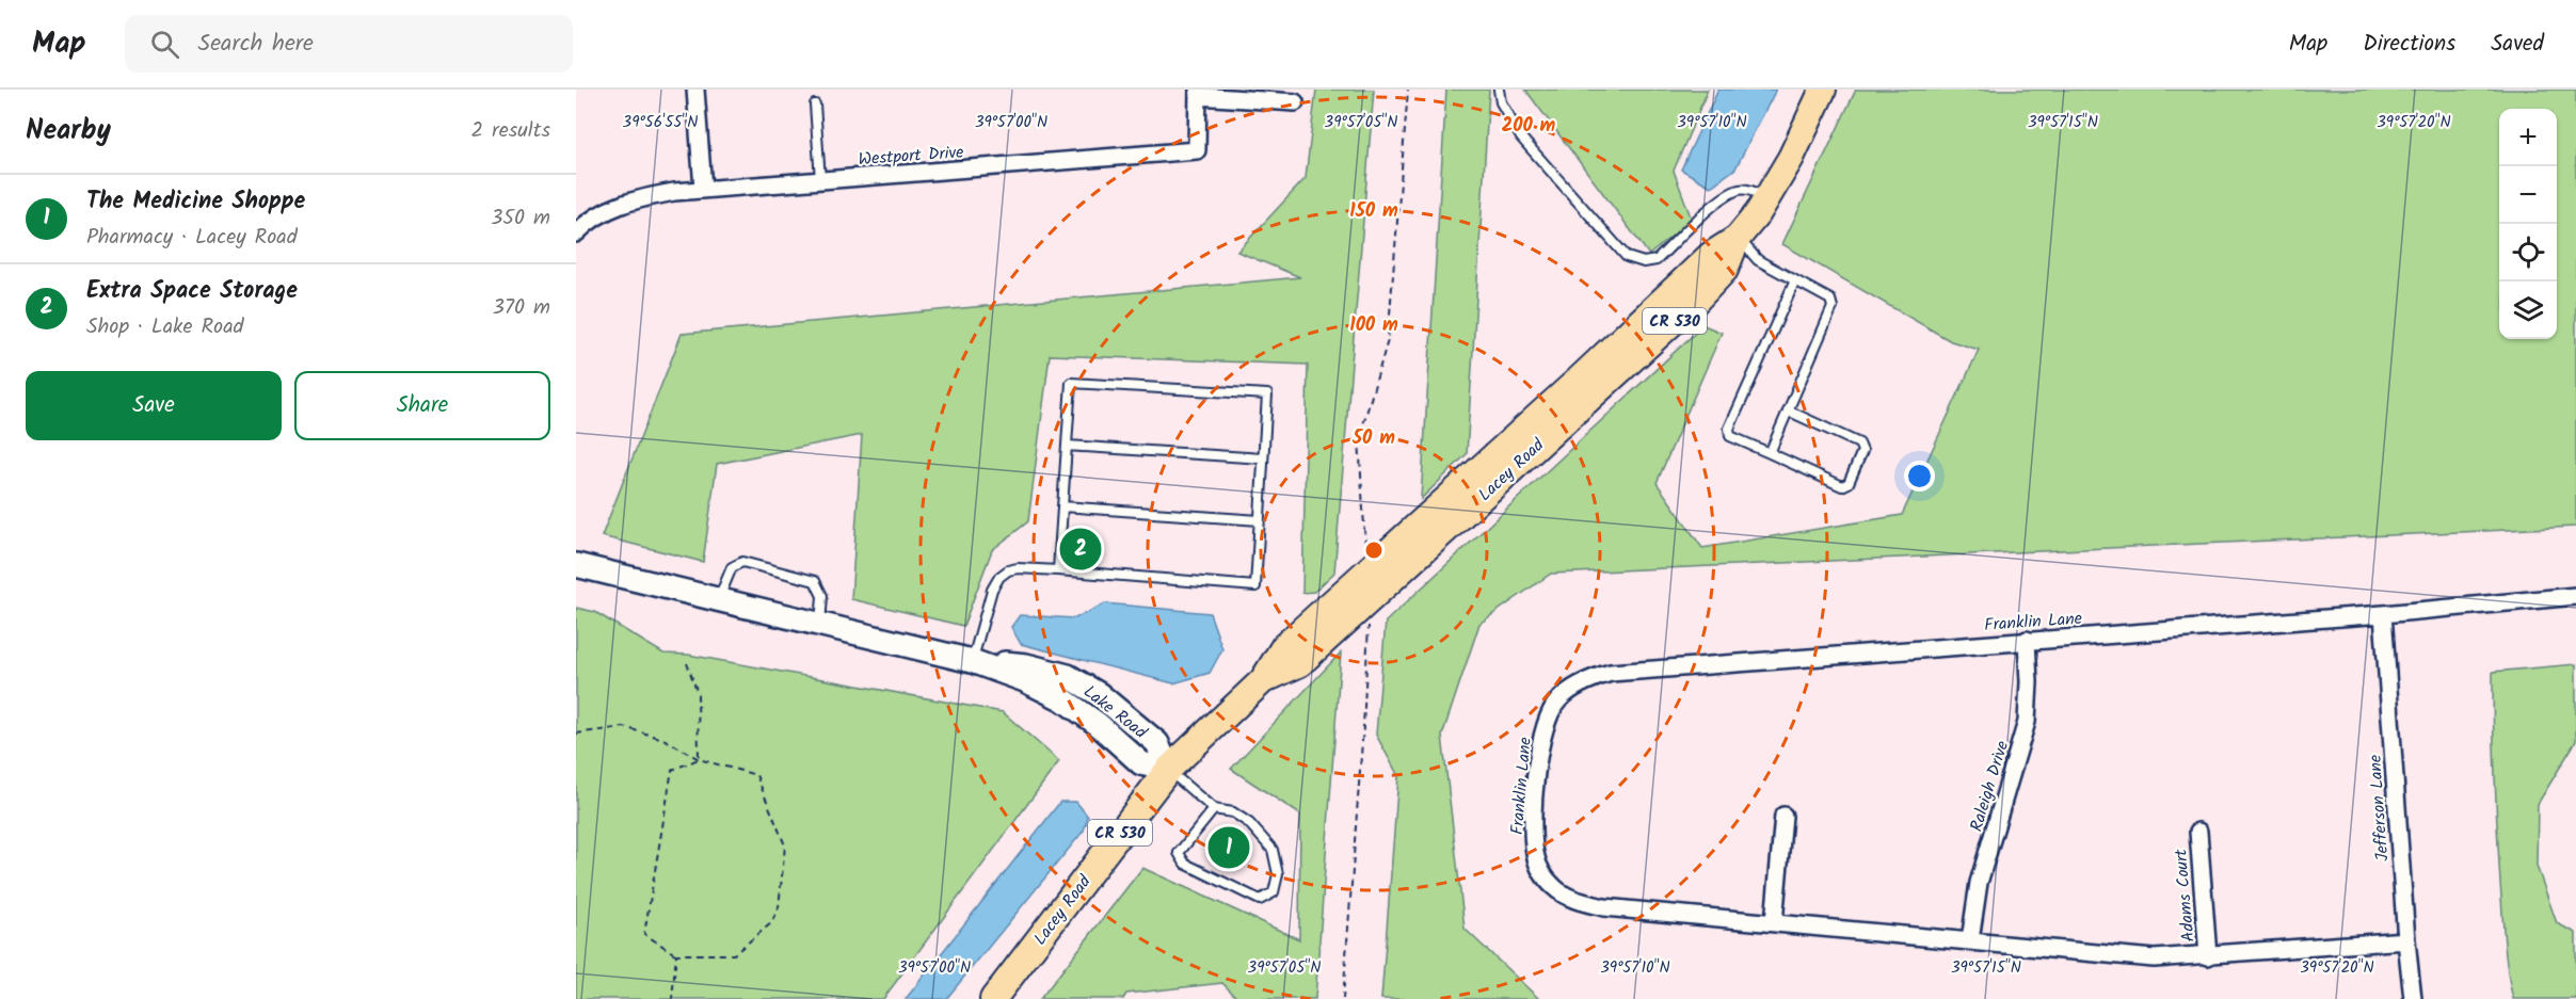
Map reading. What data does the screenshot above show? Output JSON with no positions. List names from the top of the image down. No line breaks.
{"streets":{"main road":["CR 530","Lacey Road"],"street":["Westport Drive","Franklin Lane","Lake Road","Raleigh Drive","Jefferson Lane","Adams Court"]},"crossings":[["Lacey Road","Lake Road"],["Franklin Lane","Raleigh Drive"],["Franklin Lane","Jefferson Lane"],["Franklin Lane","Adams Court"]],"page":{"header":"Map","search":"Search here","nav":["Map","Directions","Saved"],"heading":["Nearby","2 results"],"map_buttons":["+","−"],"list":[{"mark":"1","name":"The Medicine Shoppe","note":"Pharmacy · Lacey Road","value":"350 m"},{"mark":"2","name":"Extra Space Storage","note":"Shop · Lake Road","value":"370 m"}],"buttons":["Save","Share"],"pins":["2","1"]},"coordinates":["39°56'55\"N","39°57'00\"N","39°57'05\"N","39°57'10\"N","39°57'15\"N","39°57'20\"N"],"rings":["200 m","150 m","100 m","50 m"]}
